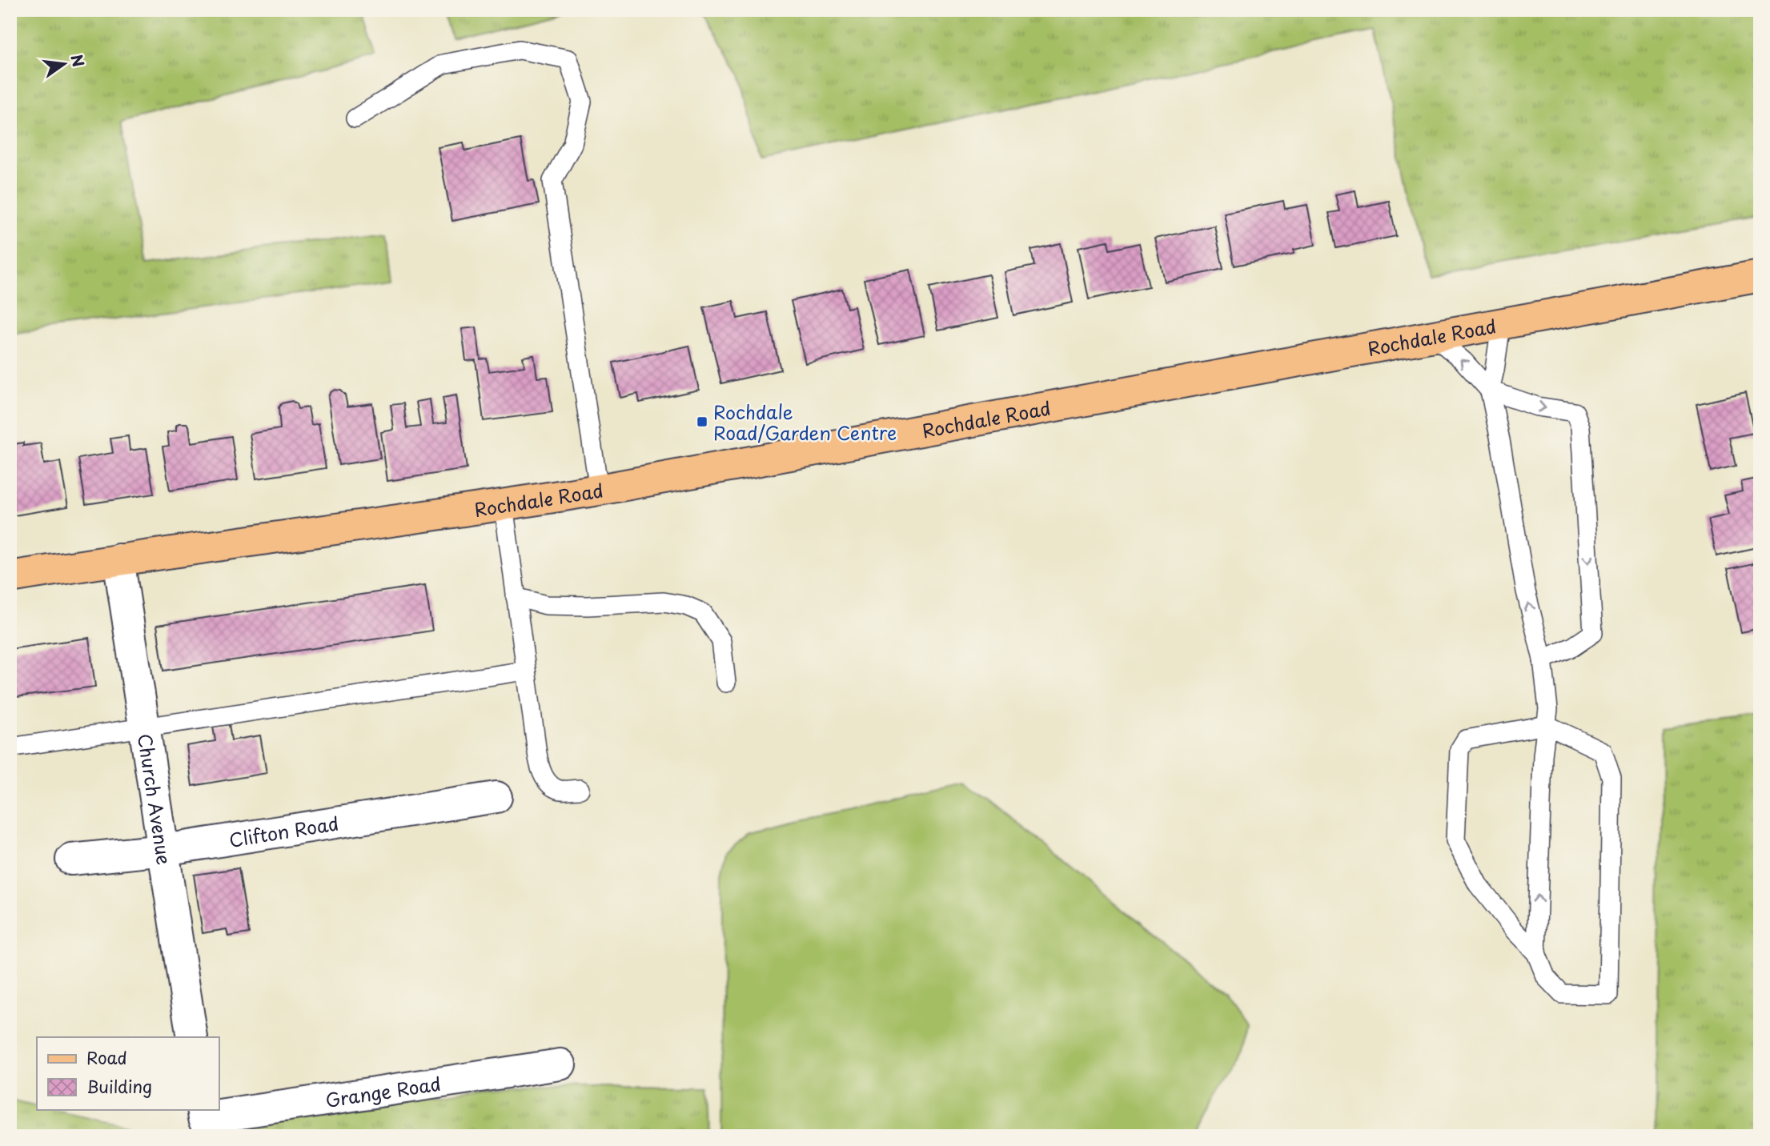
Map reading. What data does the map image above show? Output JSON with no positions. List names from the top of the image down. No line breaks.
{"streets":{"main road":["Rochdale Road"],"street":["Church Avenue","Clifton Road","Grange Road"]},"crossings":[["Rochdale Road","Church Avenue"],["Church Avenue","Clifton Road"]],"places":{"transit":["Rochdale Road/Garden Centre"]},"legend":["Road","Building"],"north":"right"}
